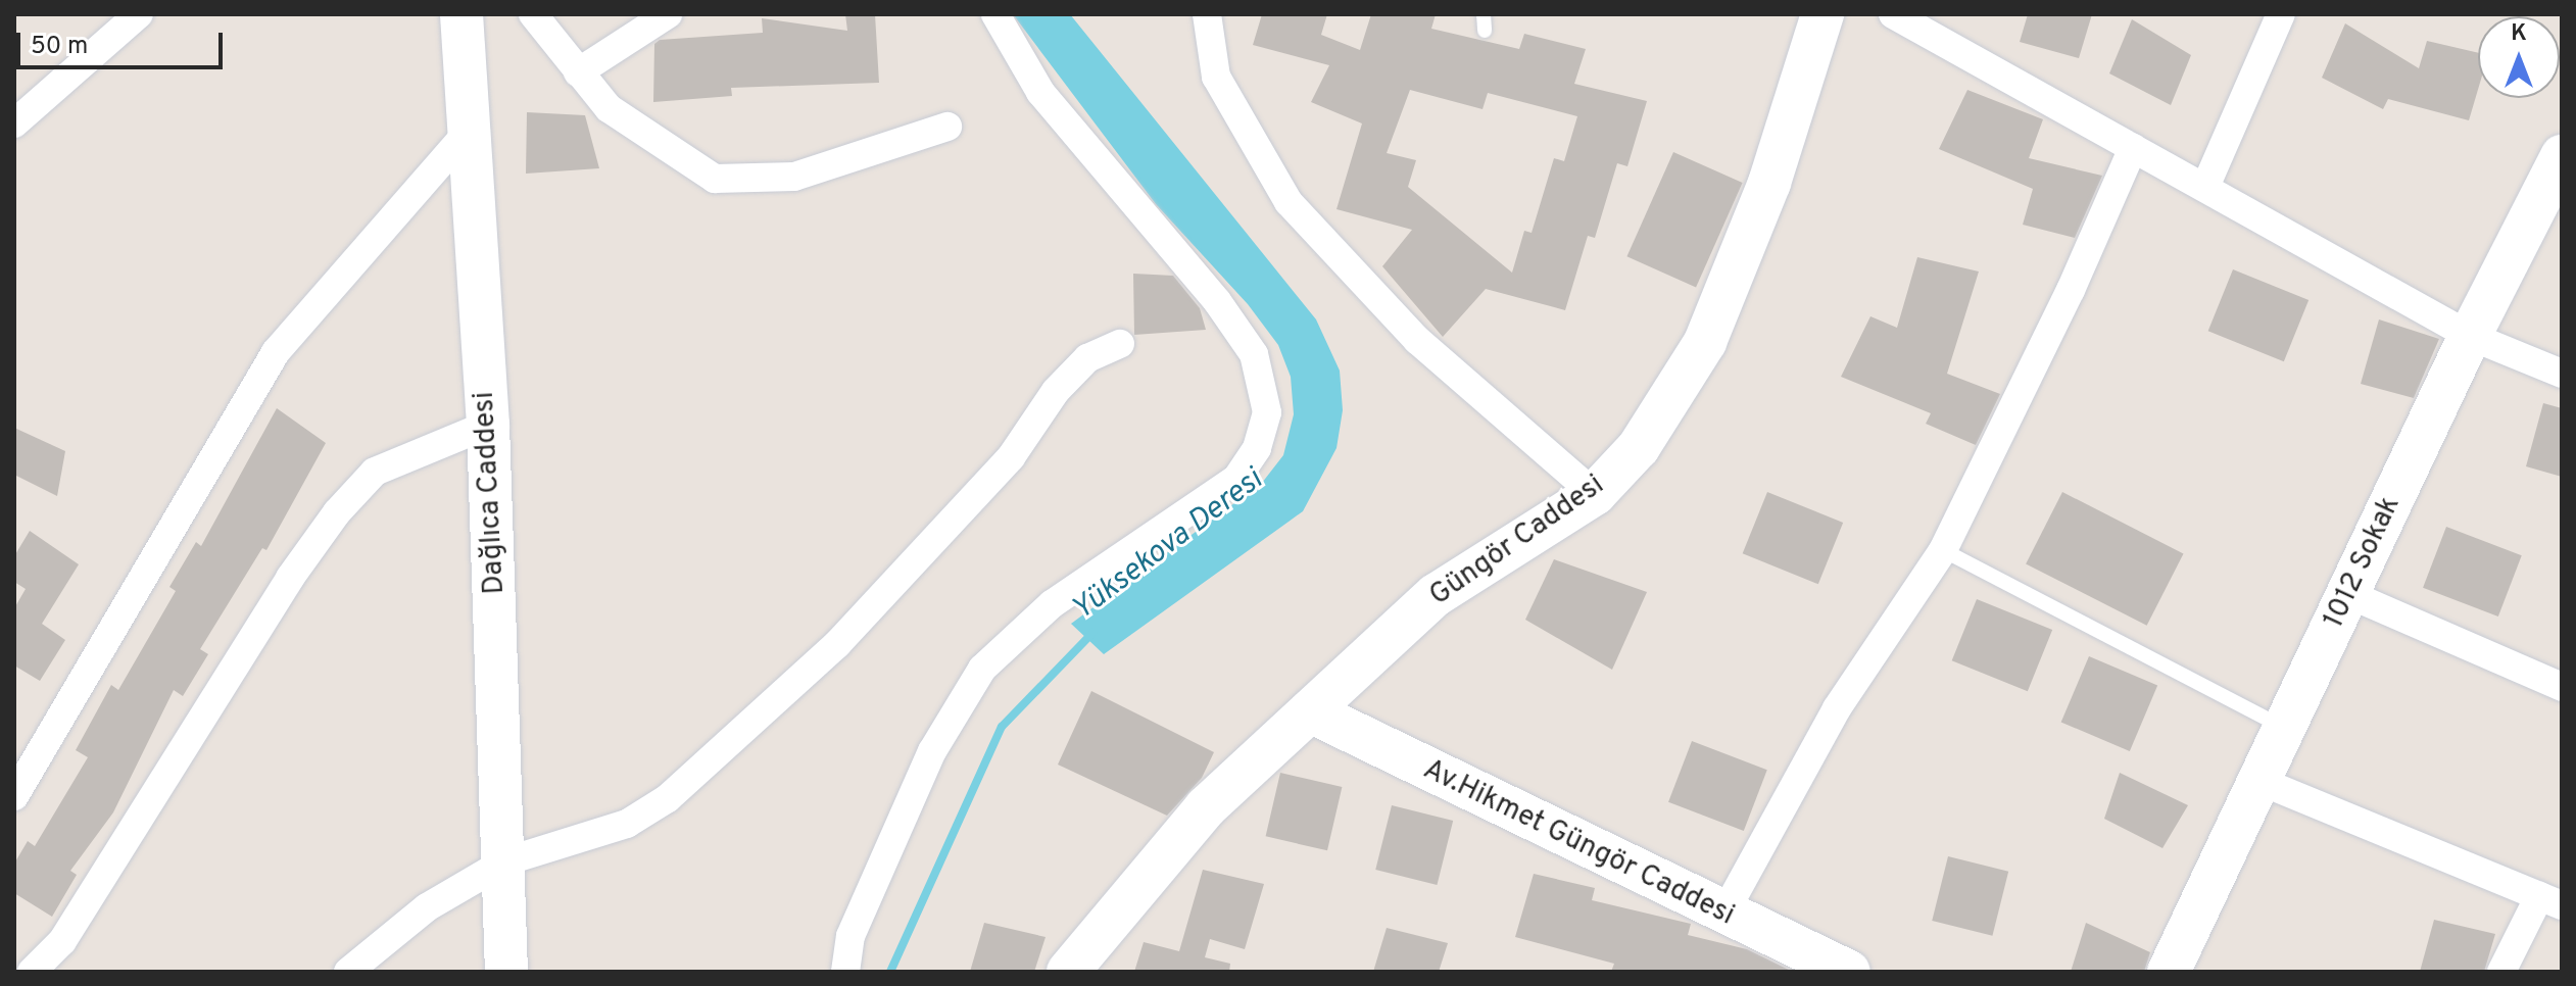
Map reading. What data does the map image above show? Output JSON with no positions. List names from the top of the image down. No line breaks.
{"streets":{"street":["Dağlıca Caddesi","Güngör Caddesi","1012 Sokak","Av.Hikmet Güngör Caddesi"]},"crossings":[["Güngör Caddesi","Av.Hikmet Güngör Caddesi"]],"water":["Yüksekova Deresi"],"scale_bar":"50 m","north":"top"}
